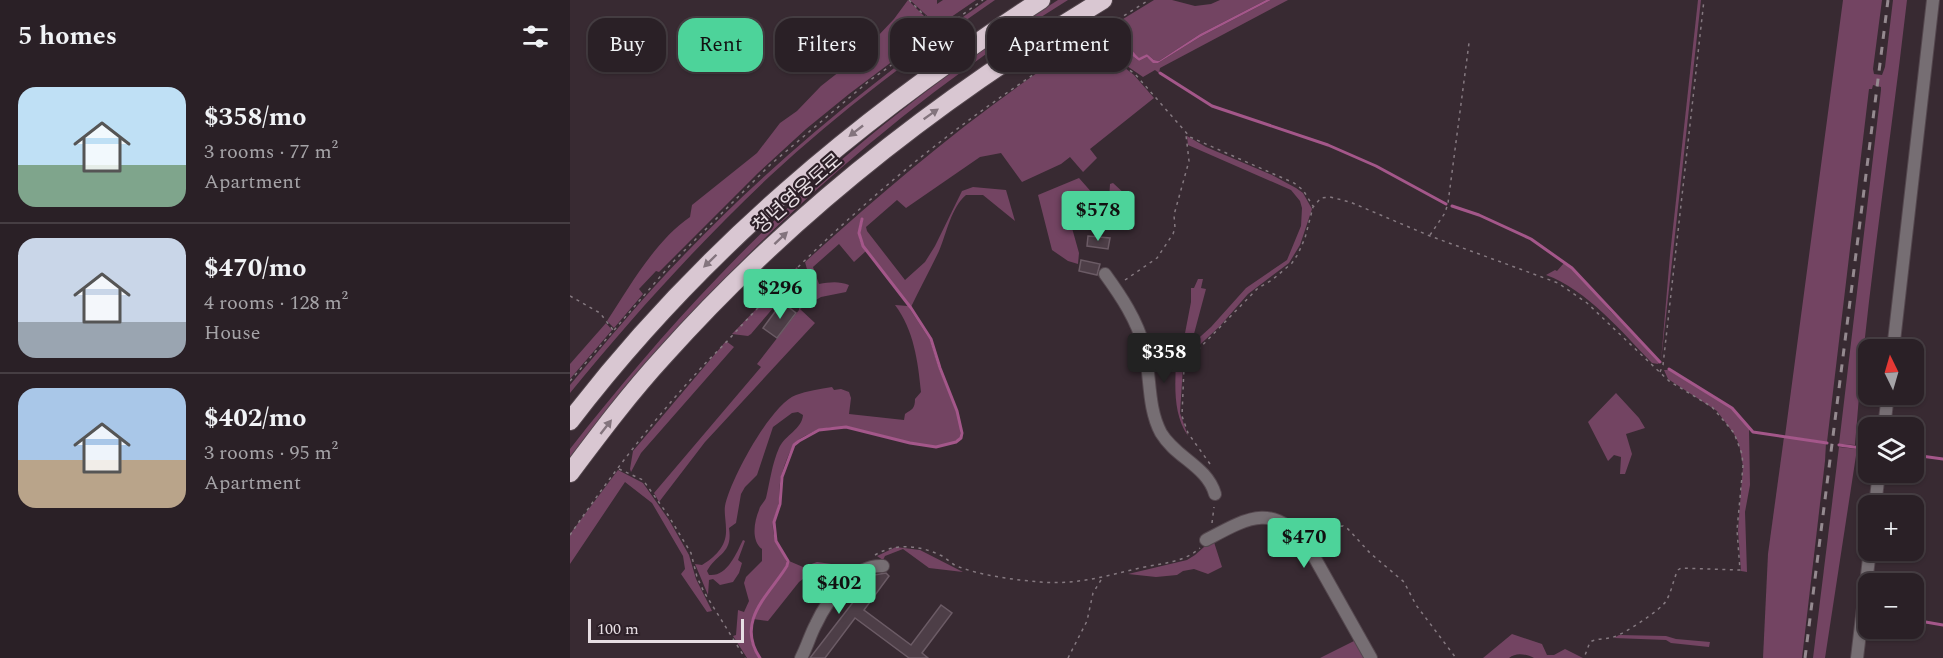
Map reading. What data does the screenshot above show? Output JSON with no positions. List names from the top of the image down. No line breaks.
{"streets":{"highway":["청년영웅도로"]},"scale_bar":"100 m","north":"top","page":{"heading":"5 homes","chip":["Buy","Rent","Filters","New","Apartment"],"list":[{"name":"$358/mo","note":"3 rooms · 77 m² · Apartment"},{"name":"$470/mo","note":"4 rooms · 128 m² · House"},{"name":"$402/mo","note":"3 rooms · 95 m² · Apartment"}],"price":["$578","$296","$358","$470","$402"],"map_buttons":["+","−"],"scale":"100 m"}}
